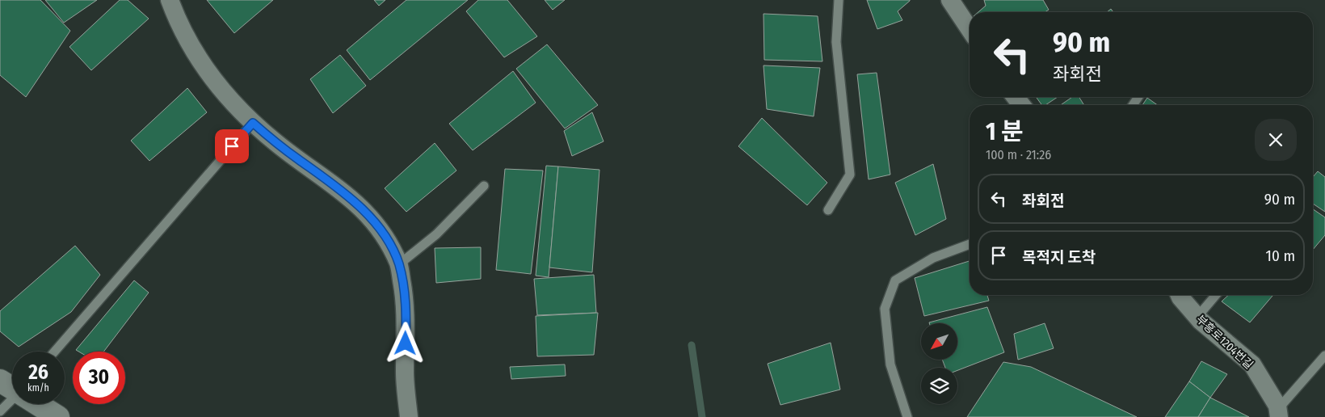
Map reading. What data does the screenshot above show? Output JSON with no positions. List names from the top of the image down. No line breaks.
{"streets":{"street":["부흥로1204번길"]},"north":"bottom left","page":{"turn":["90 m","좌회전"],"heading":["1 분","100 m · 21:26"],"list":[{"name":"좌회전","value":"90 m"},{"name":"목적지 도착","value":"10 m"}],"speed":"26 km/h","limit":"30"}}
